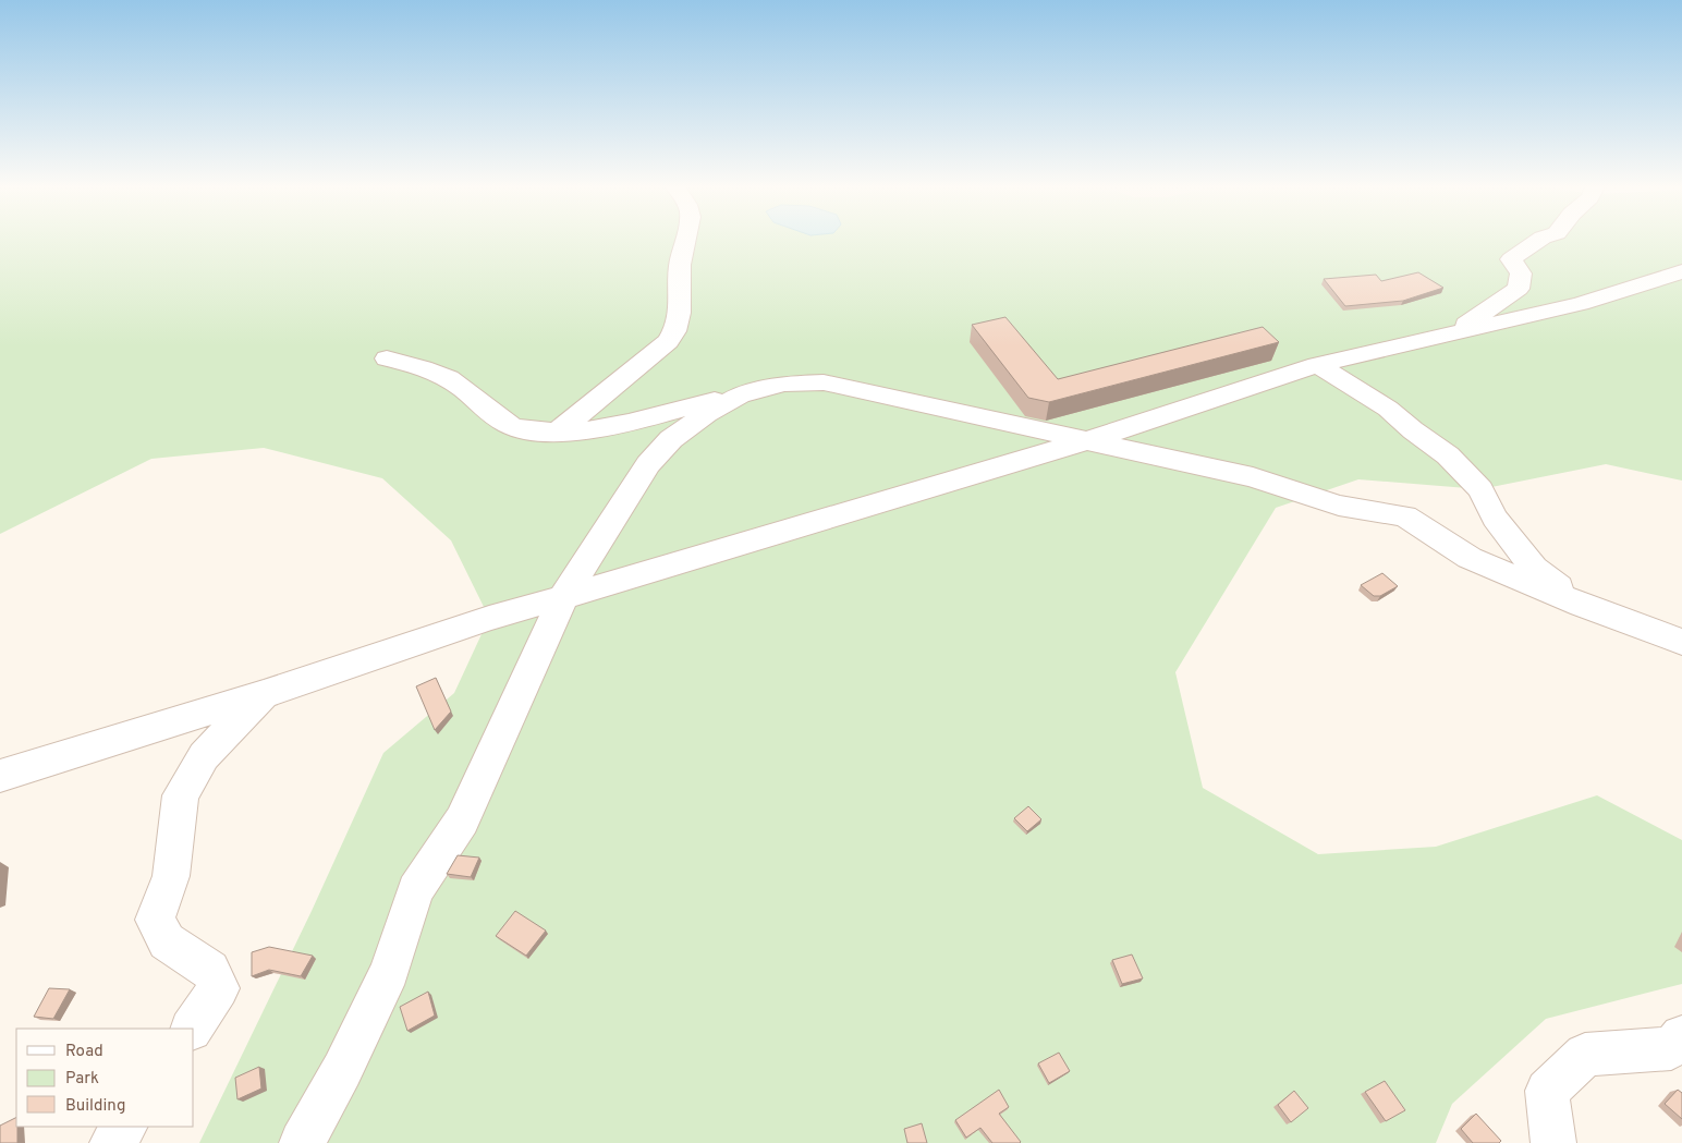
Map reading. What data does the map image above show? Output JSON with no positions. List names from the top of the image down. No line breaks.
{"legend":["Road","Park","Building"]}
